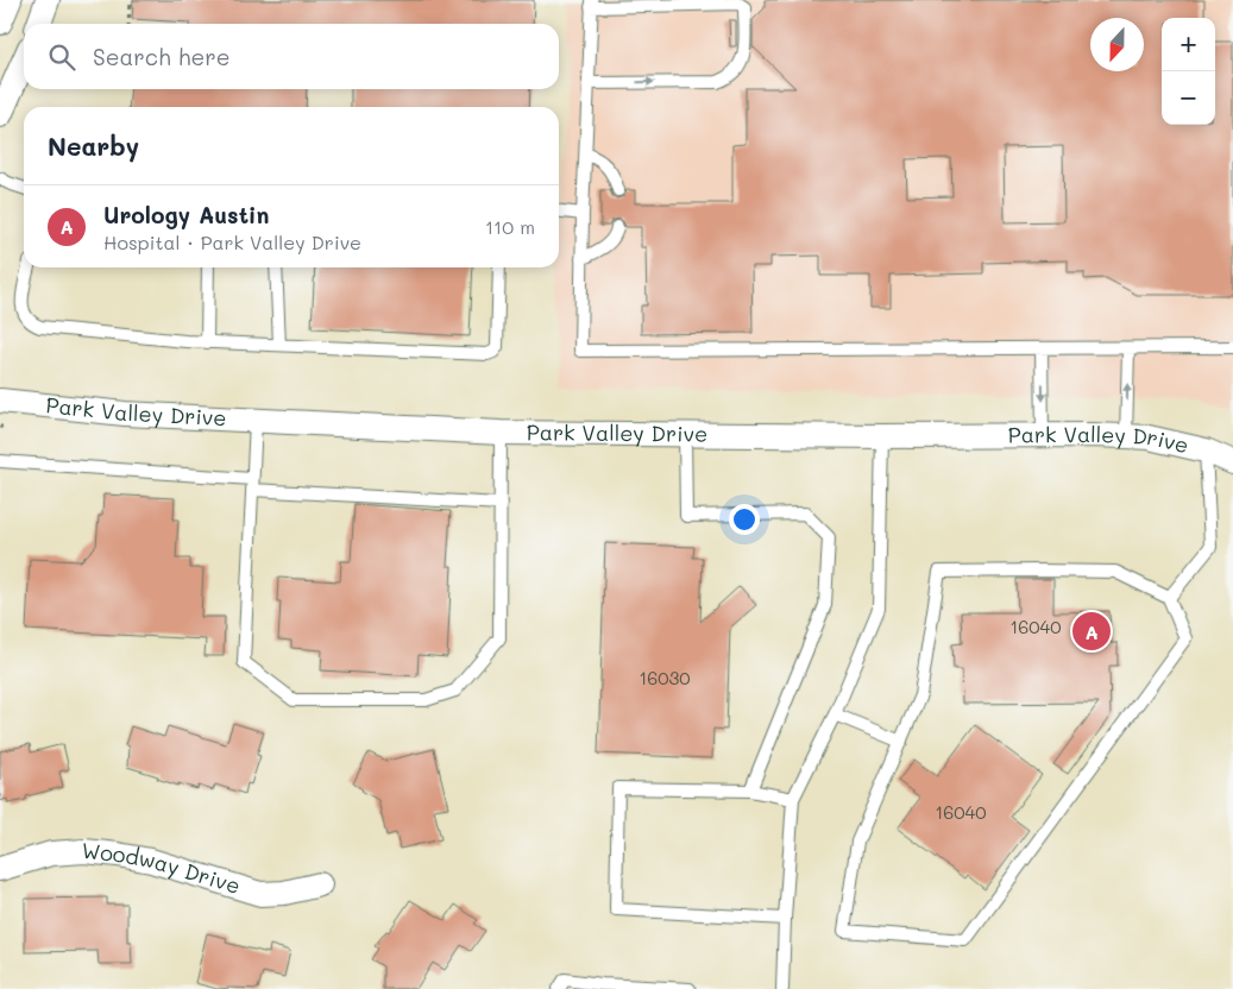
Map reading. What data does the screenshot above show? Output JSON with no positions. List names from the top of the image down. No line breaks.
{"streets":{"street":["Park Valley Drive","Woodway Drive"]},"house_numbers":["16040","16030","16040"],"north":"bottom","page":{"map_buttons":["+","−"],"search":"Search here","heading":"Nearby","list":[{"mark":"A","name":"Urology Austin","note":"Hospital · Park Valley Drive","value":"110 m"}],"pins":"A"}}
